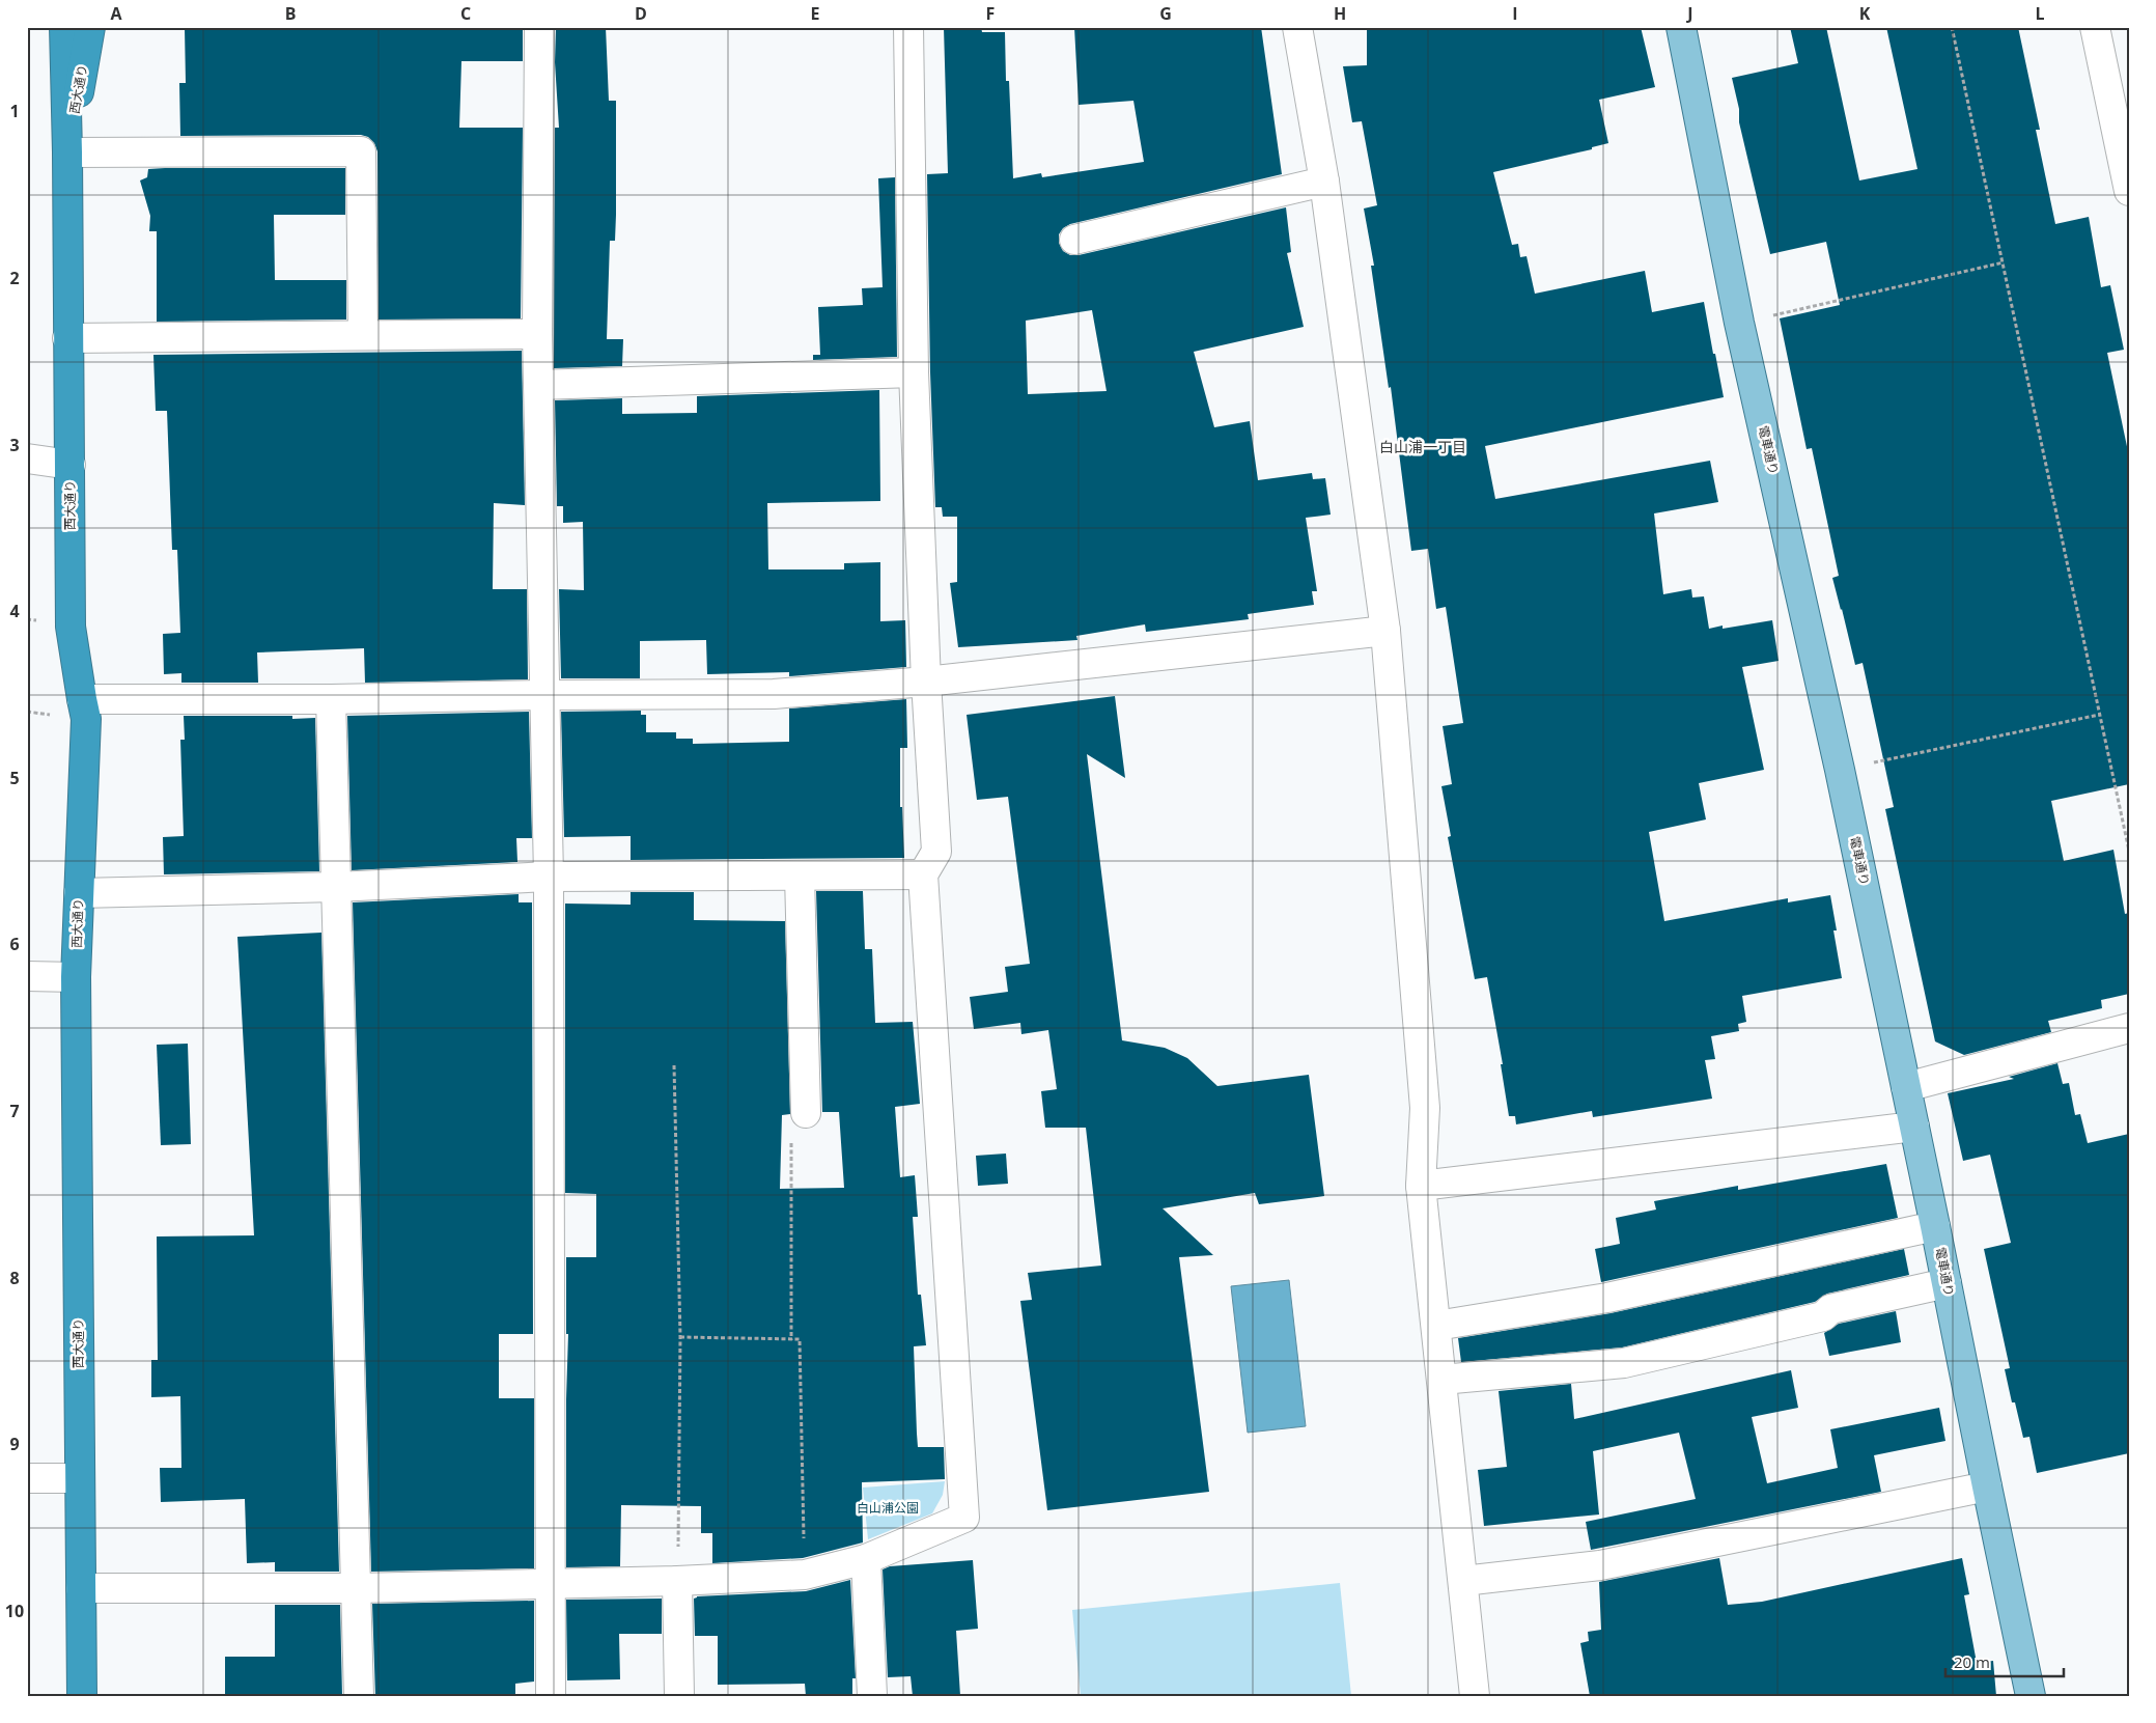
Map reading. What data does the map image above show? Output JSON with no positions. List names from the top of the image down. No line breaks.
{"streets":{"highway":["西大通り"],"main road":["電車通り"]},"districts":["白山浦一丁目"],"parks":["白山浦公園"],"scale_bar":"20 m","grid":{"columns":["A","B","C","D","E","F","G","H","I","J","K","L"],"rows":["1","2","3","4","5","6","7","8","9","10"]}}
